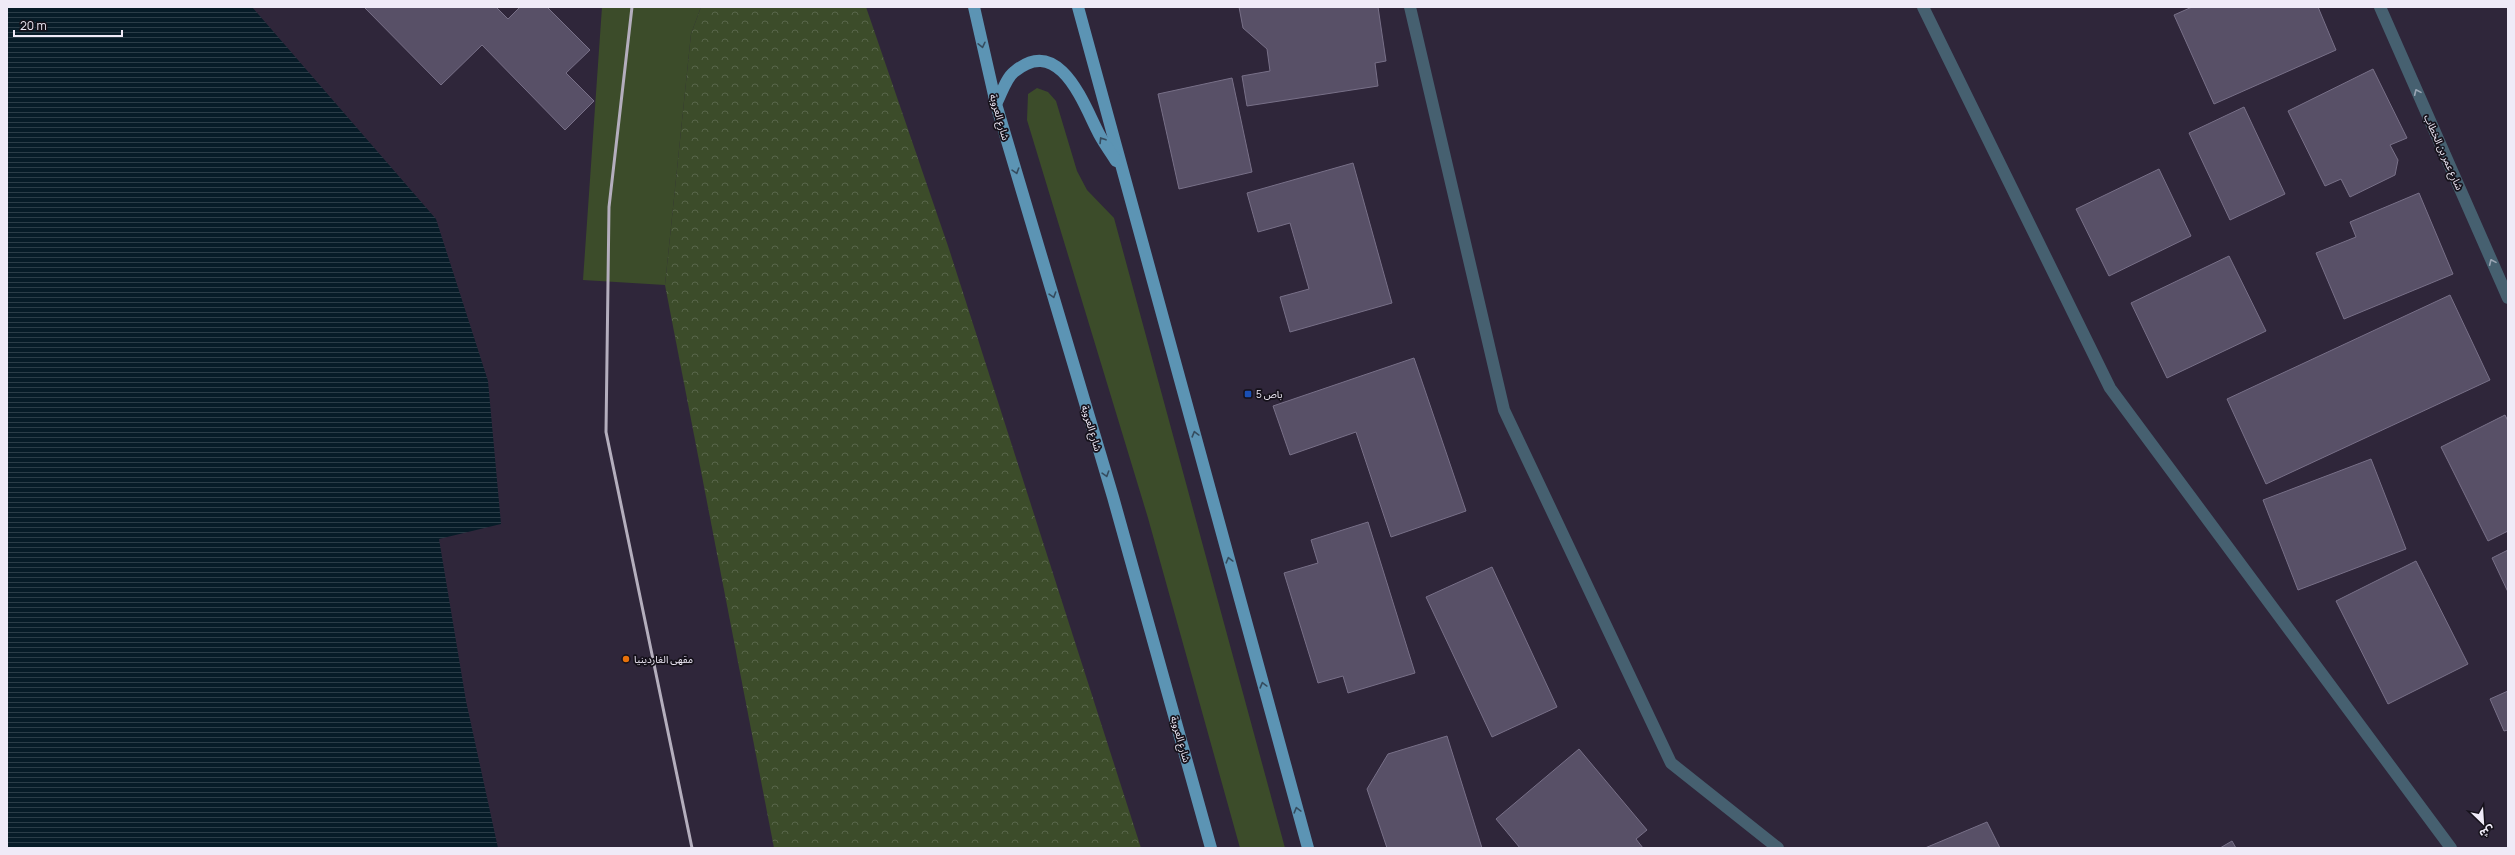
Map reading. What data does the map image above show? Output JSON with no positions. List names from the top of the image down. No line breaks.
{"streets":{"main road":["شارع العروبة"],"street":["شارع عمر بن الخطاب"]},"one_way":["شارع عمر بن الخطاب"],"places":{"transit":["باص 5"],"other":["مقهى الغاردينيا"]},"scale_bar":"20 m","north":"bottom right"}
